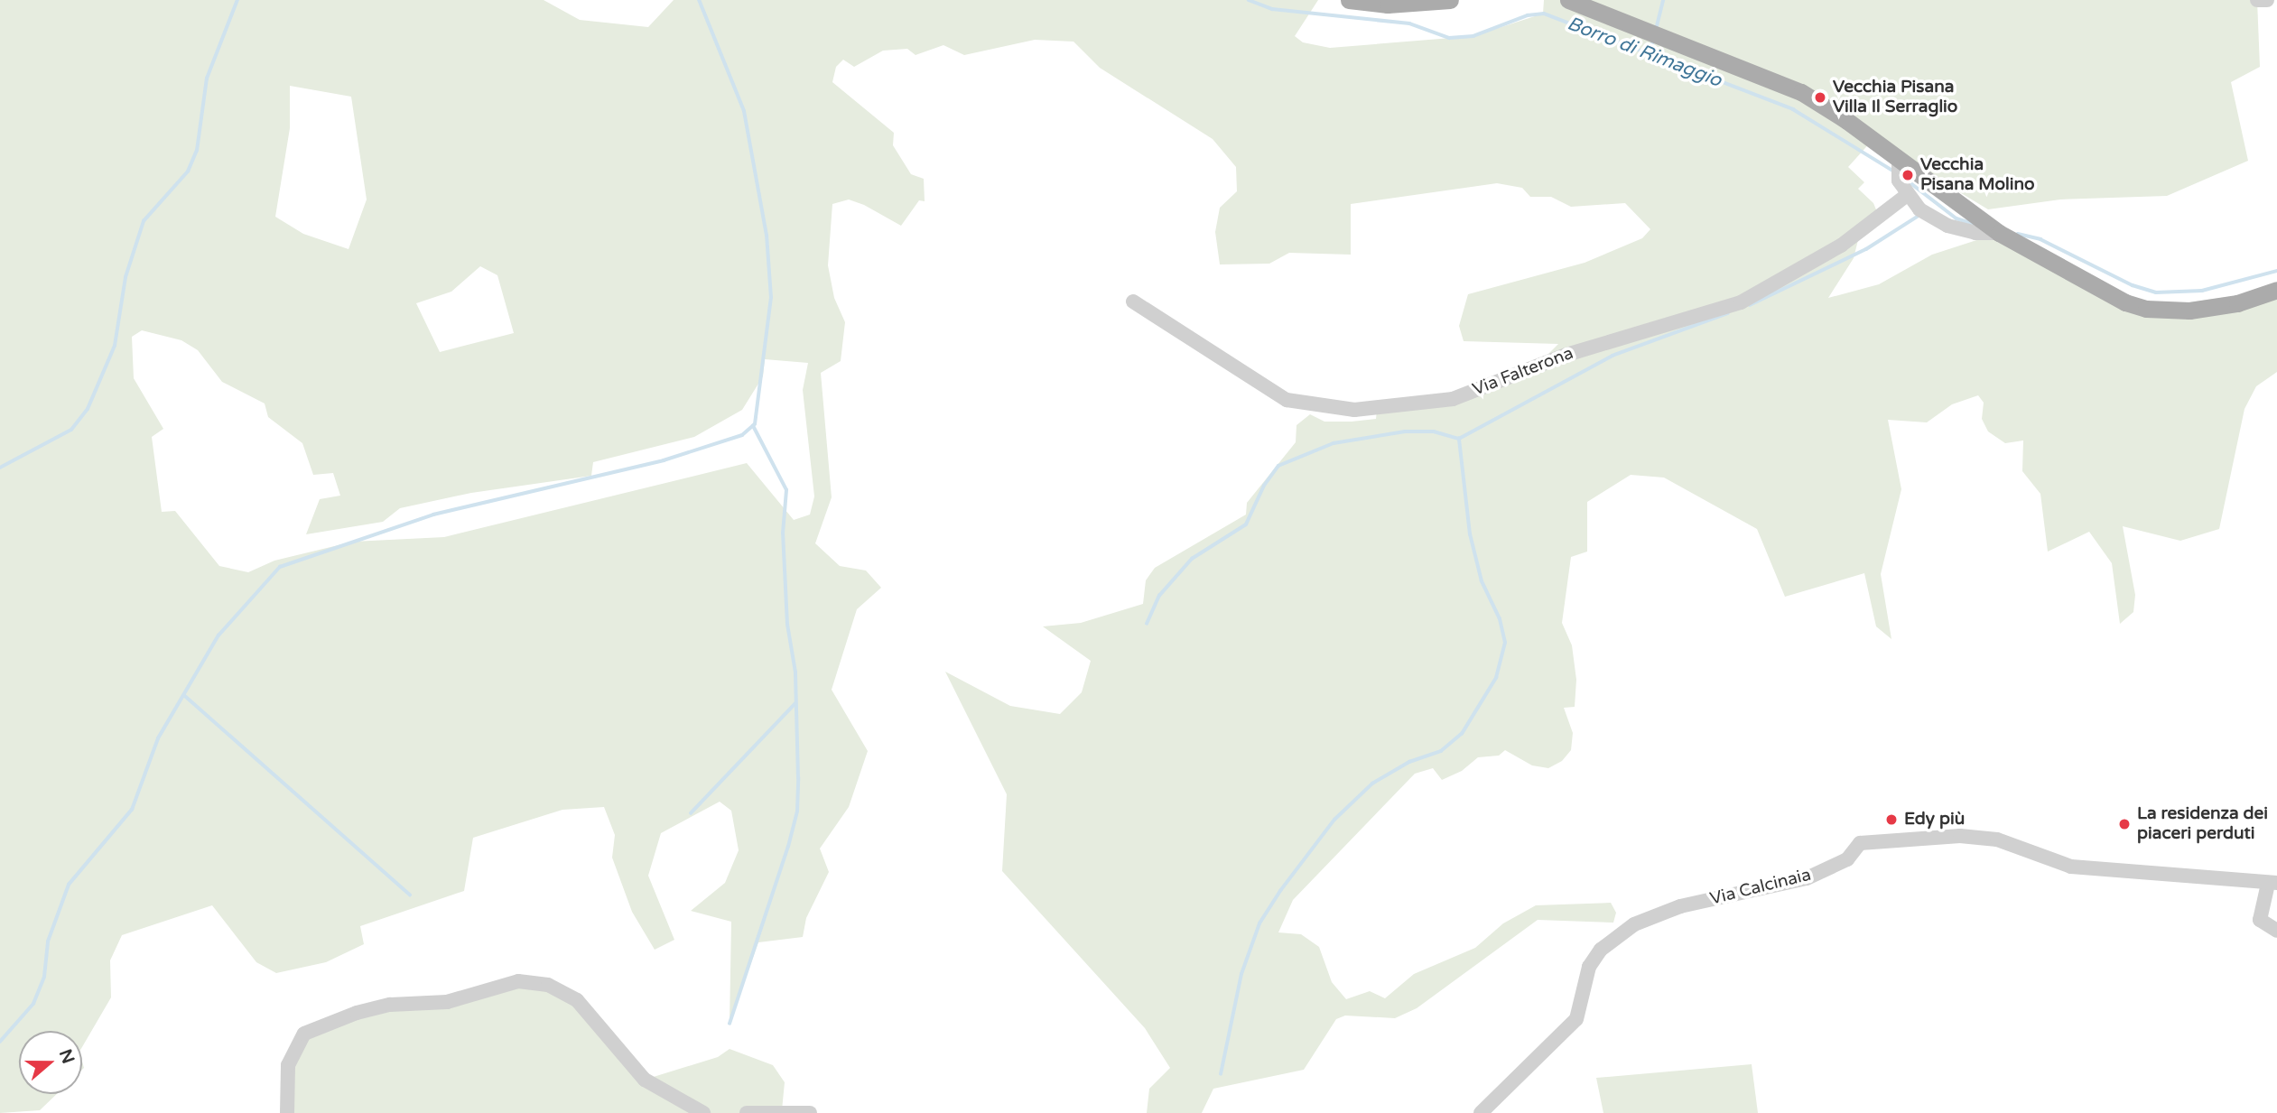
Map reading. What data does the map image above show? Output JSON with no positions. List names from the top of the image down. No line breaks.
{"streets":{"street":["Via Falterona","Via Calcinaia"]},"water":["Borro di Rimaggio"],"places":["Vecchia Pisana Villa Il Serraglio","Vecchia Pisana Molino","Edy più","La residenza dei piaceri perduti"],"north":"right"}
